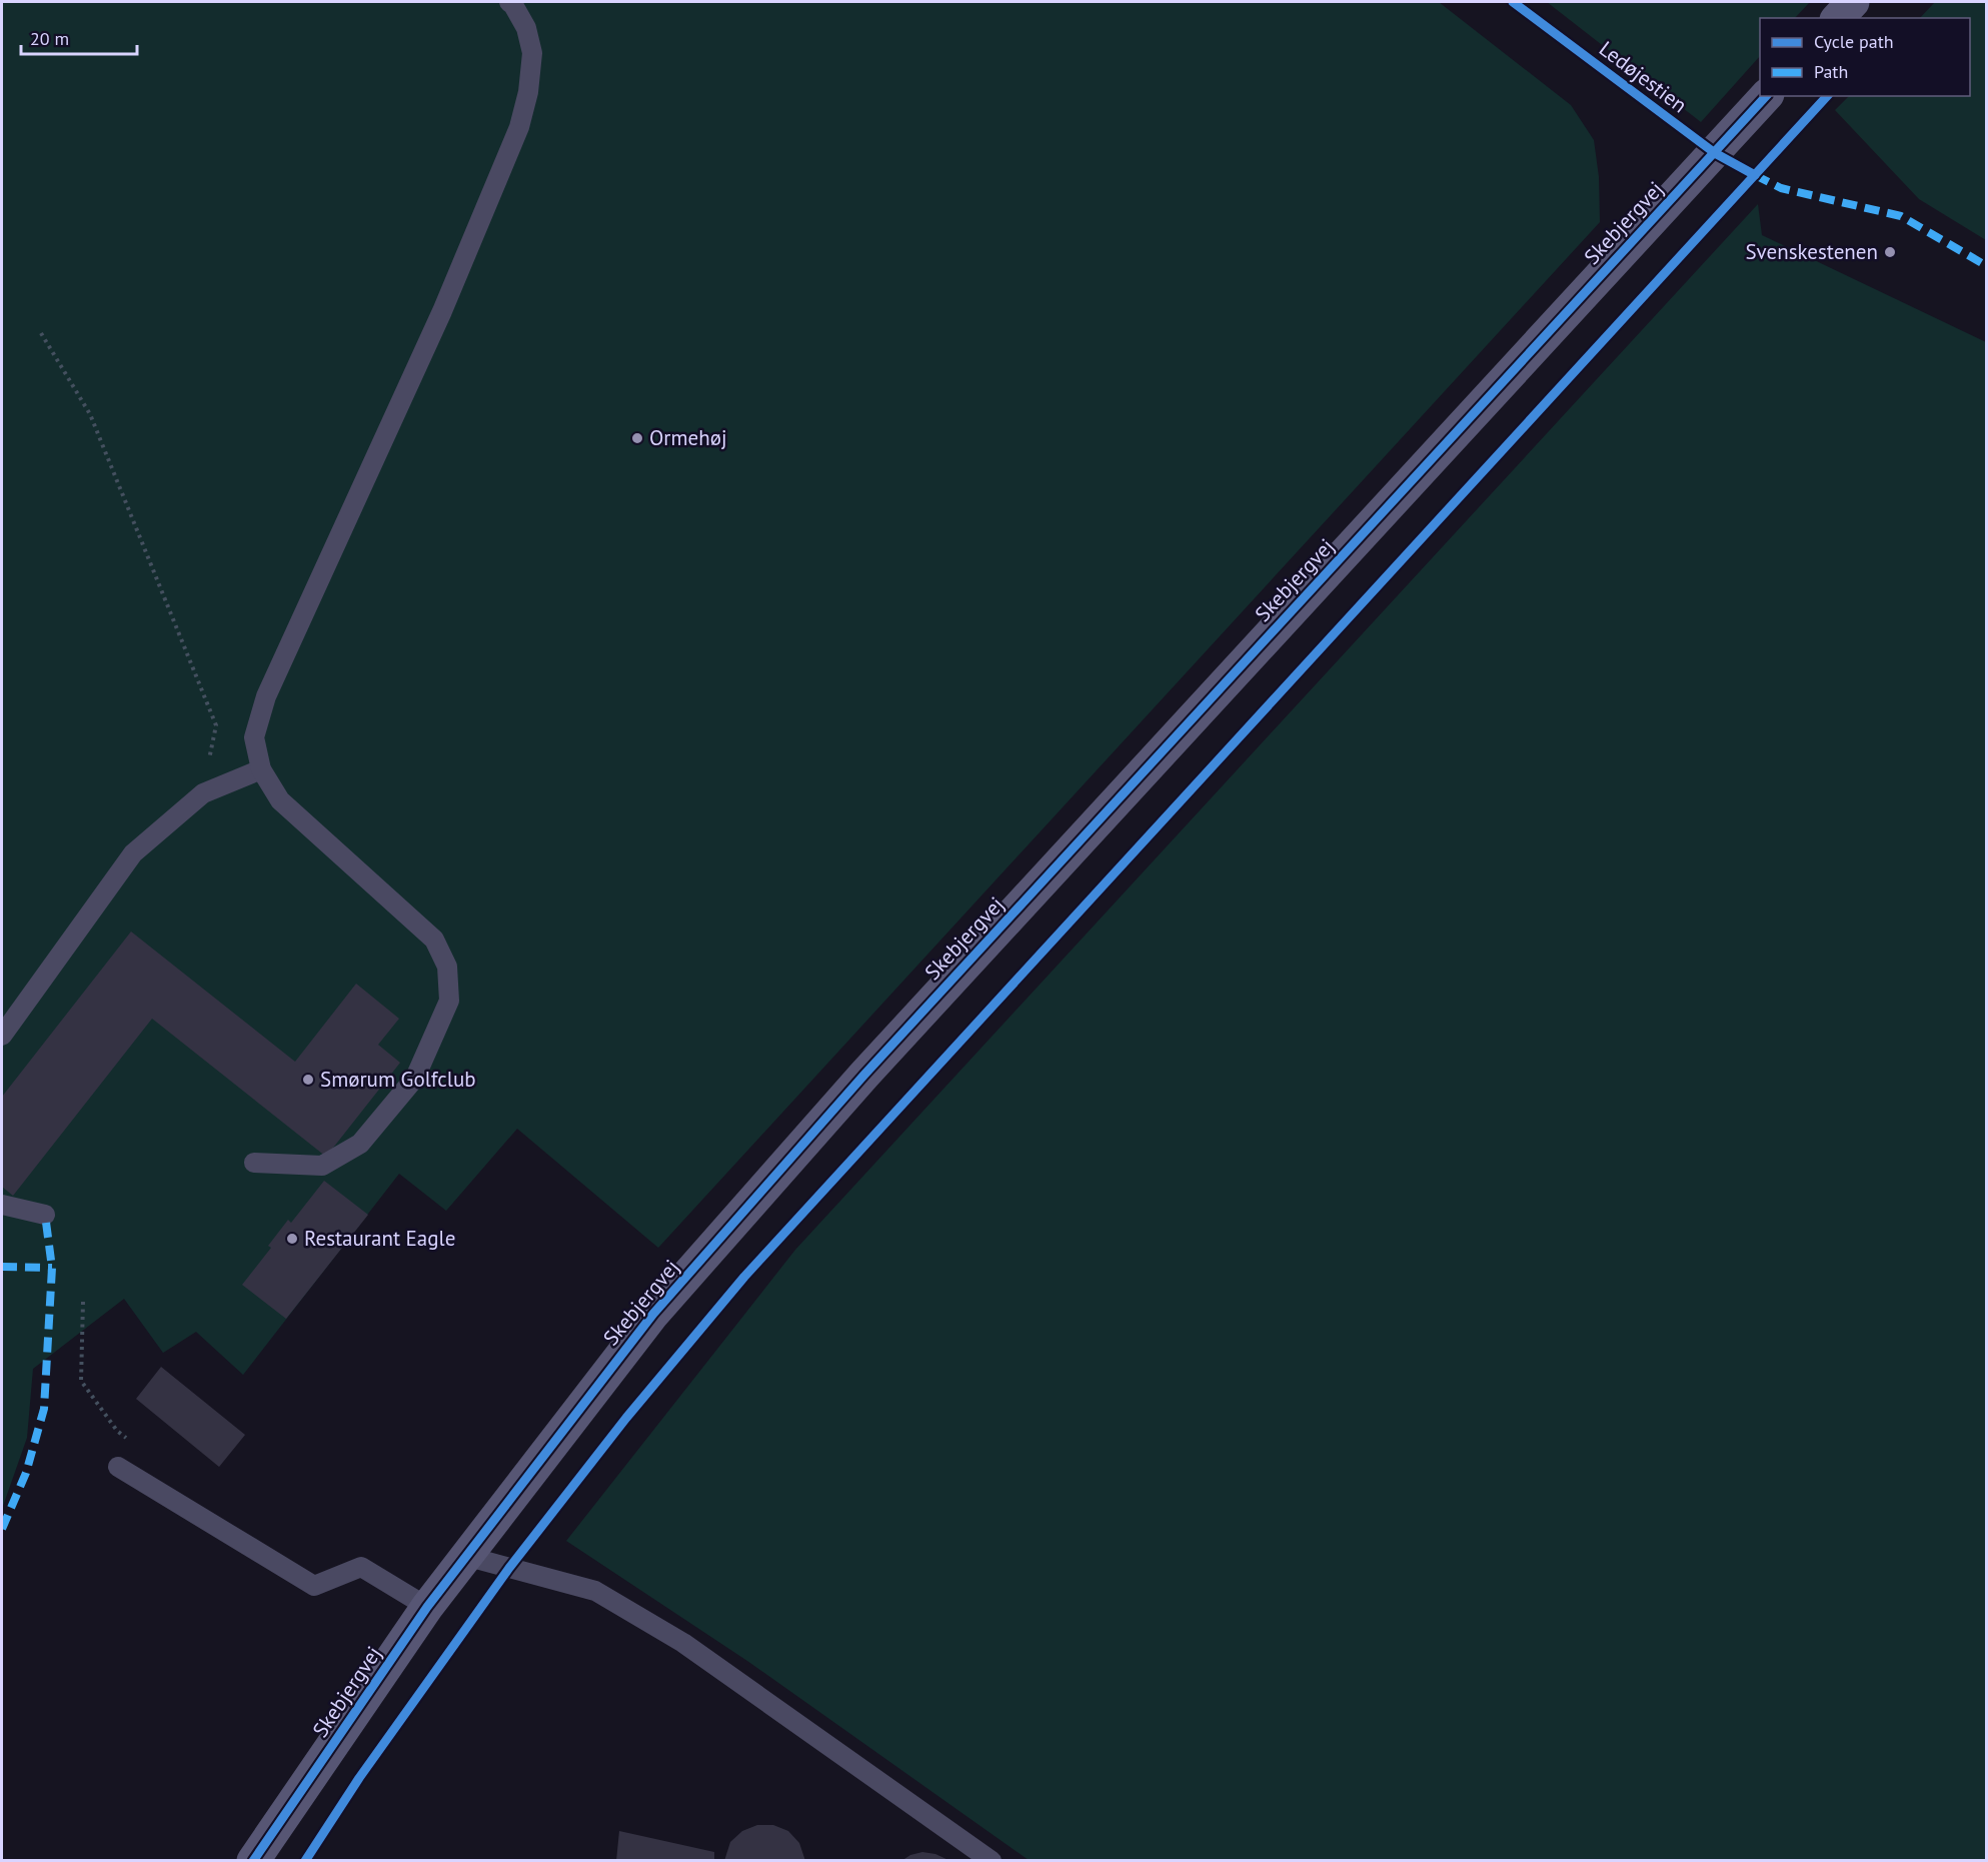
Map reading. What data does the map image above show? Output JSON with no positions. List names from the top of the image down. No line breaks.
{"streets":{"street":["Skebjergvej"],"cycle path":["Ledøjestien"]},"places":["Svenskestenen","Ormehøj","Smørum Golfclub","Restaurant Eagle"],"legend":["Cycle path","Path"],"scale_bar":"20 m"}
